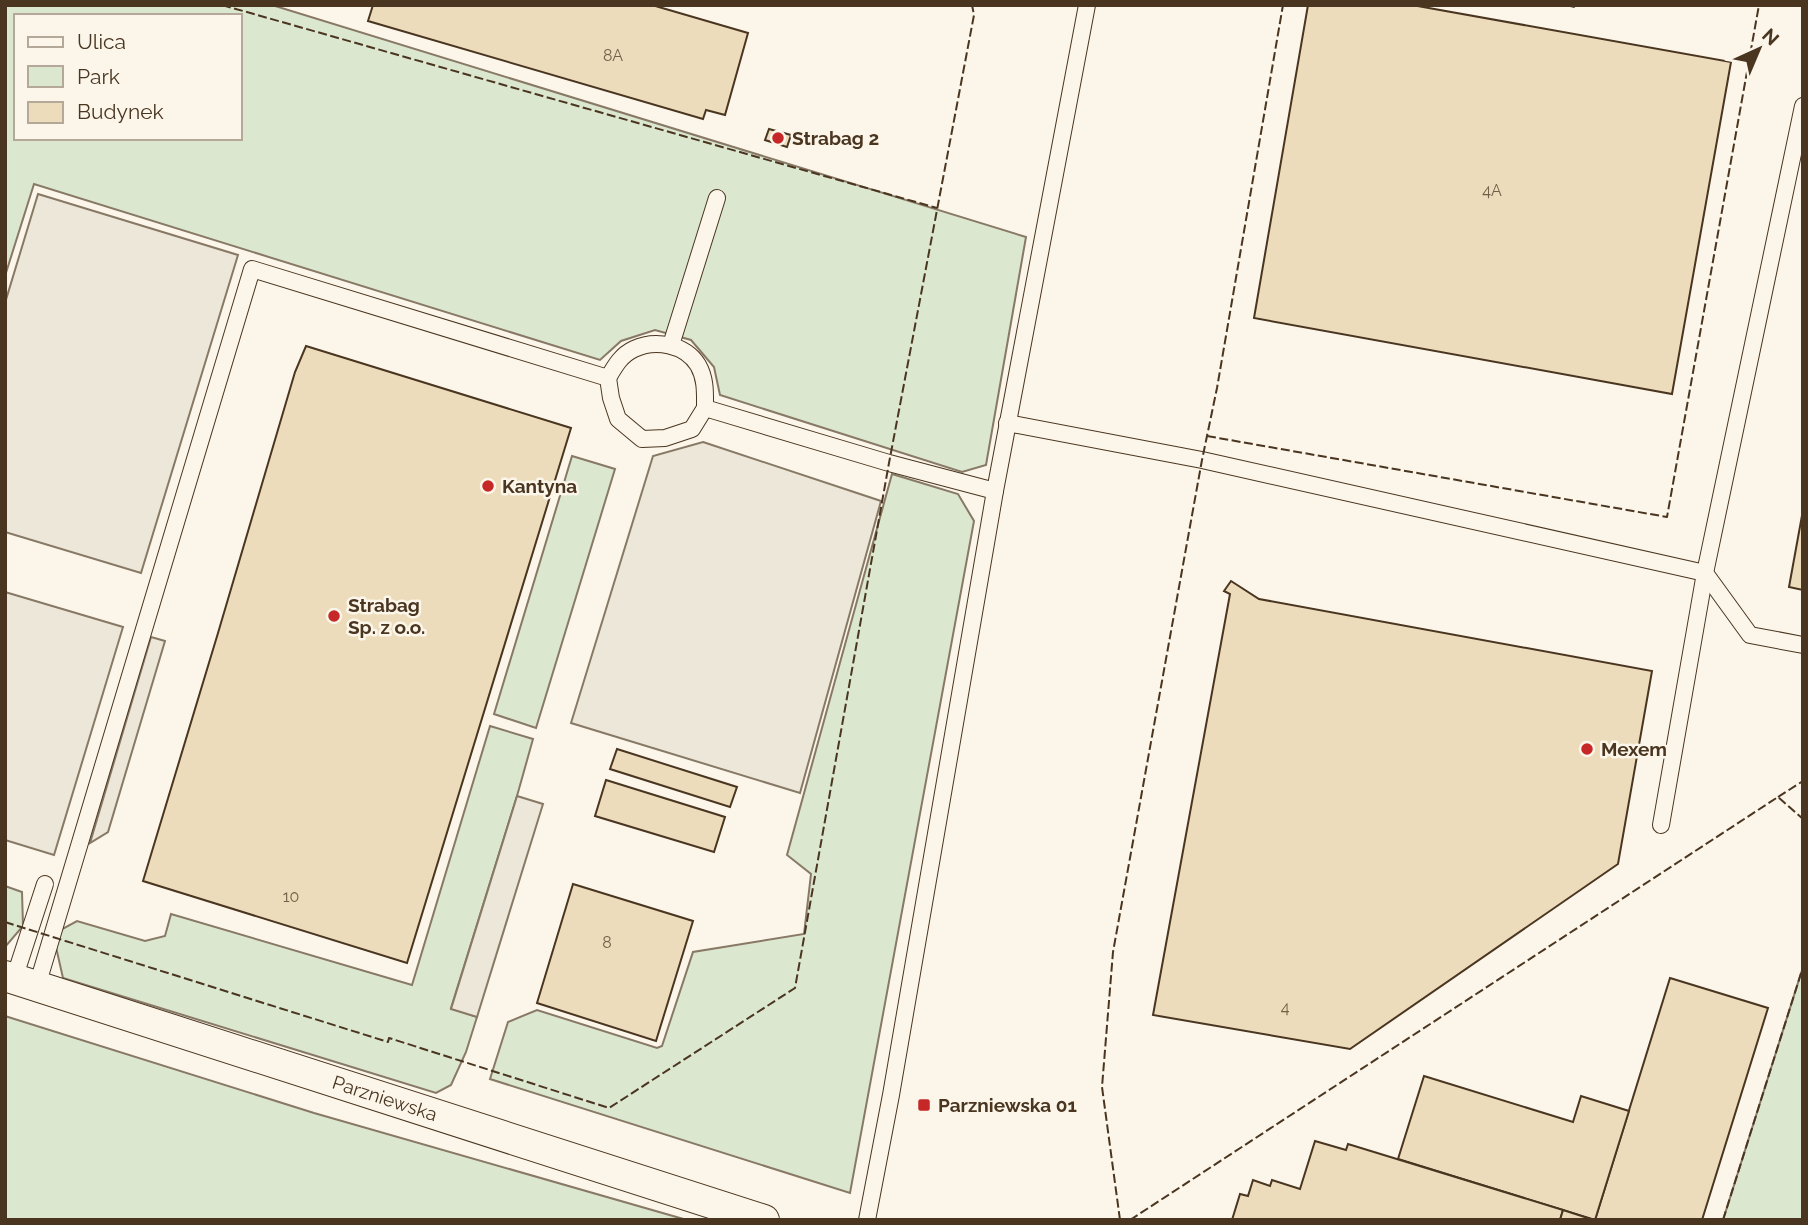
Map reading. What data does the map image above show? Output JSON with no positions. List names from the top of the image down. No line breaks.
{"streets":{"street":["Parzniewska"]},"places":{"other":["Strabag 2","Kantyna","Strabag Sp. z o.o.","Mexem"],"transit":["Parzniewska 01"]},"house_numbers":["8A","4A","10","8","4"],"legend":["Ulica","Park","Budynek"],"north":"top right"}
